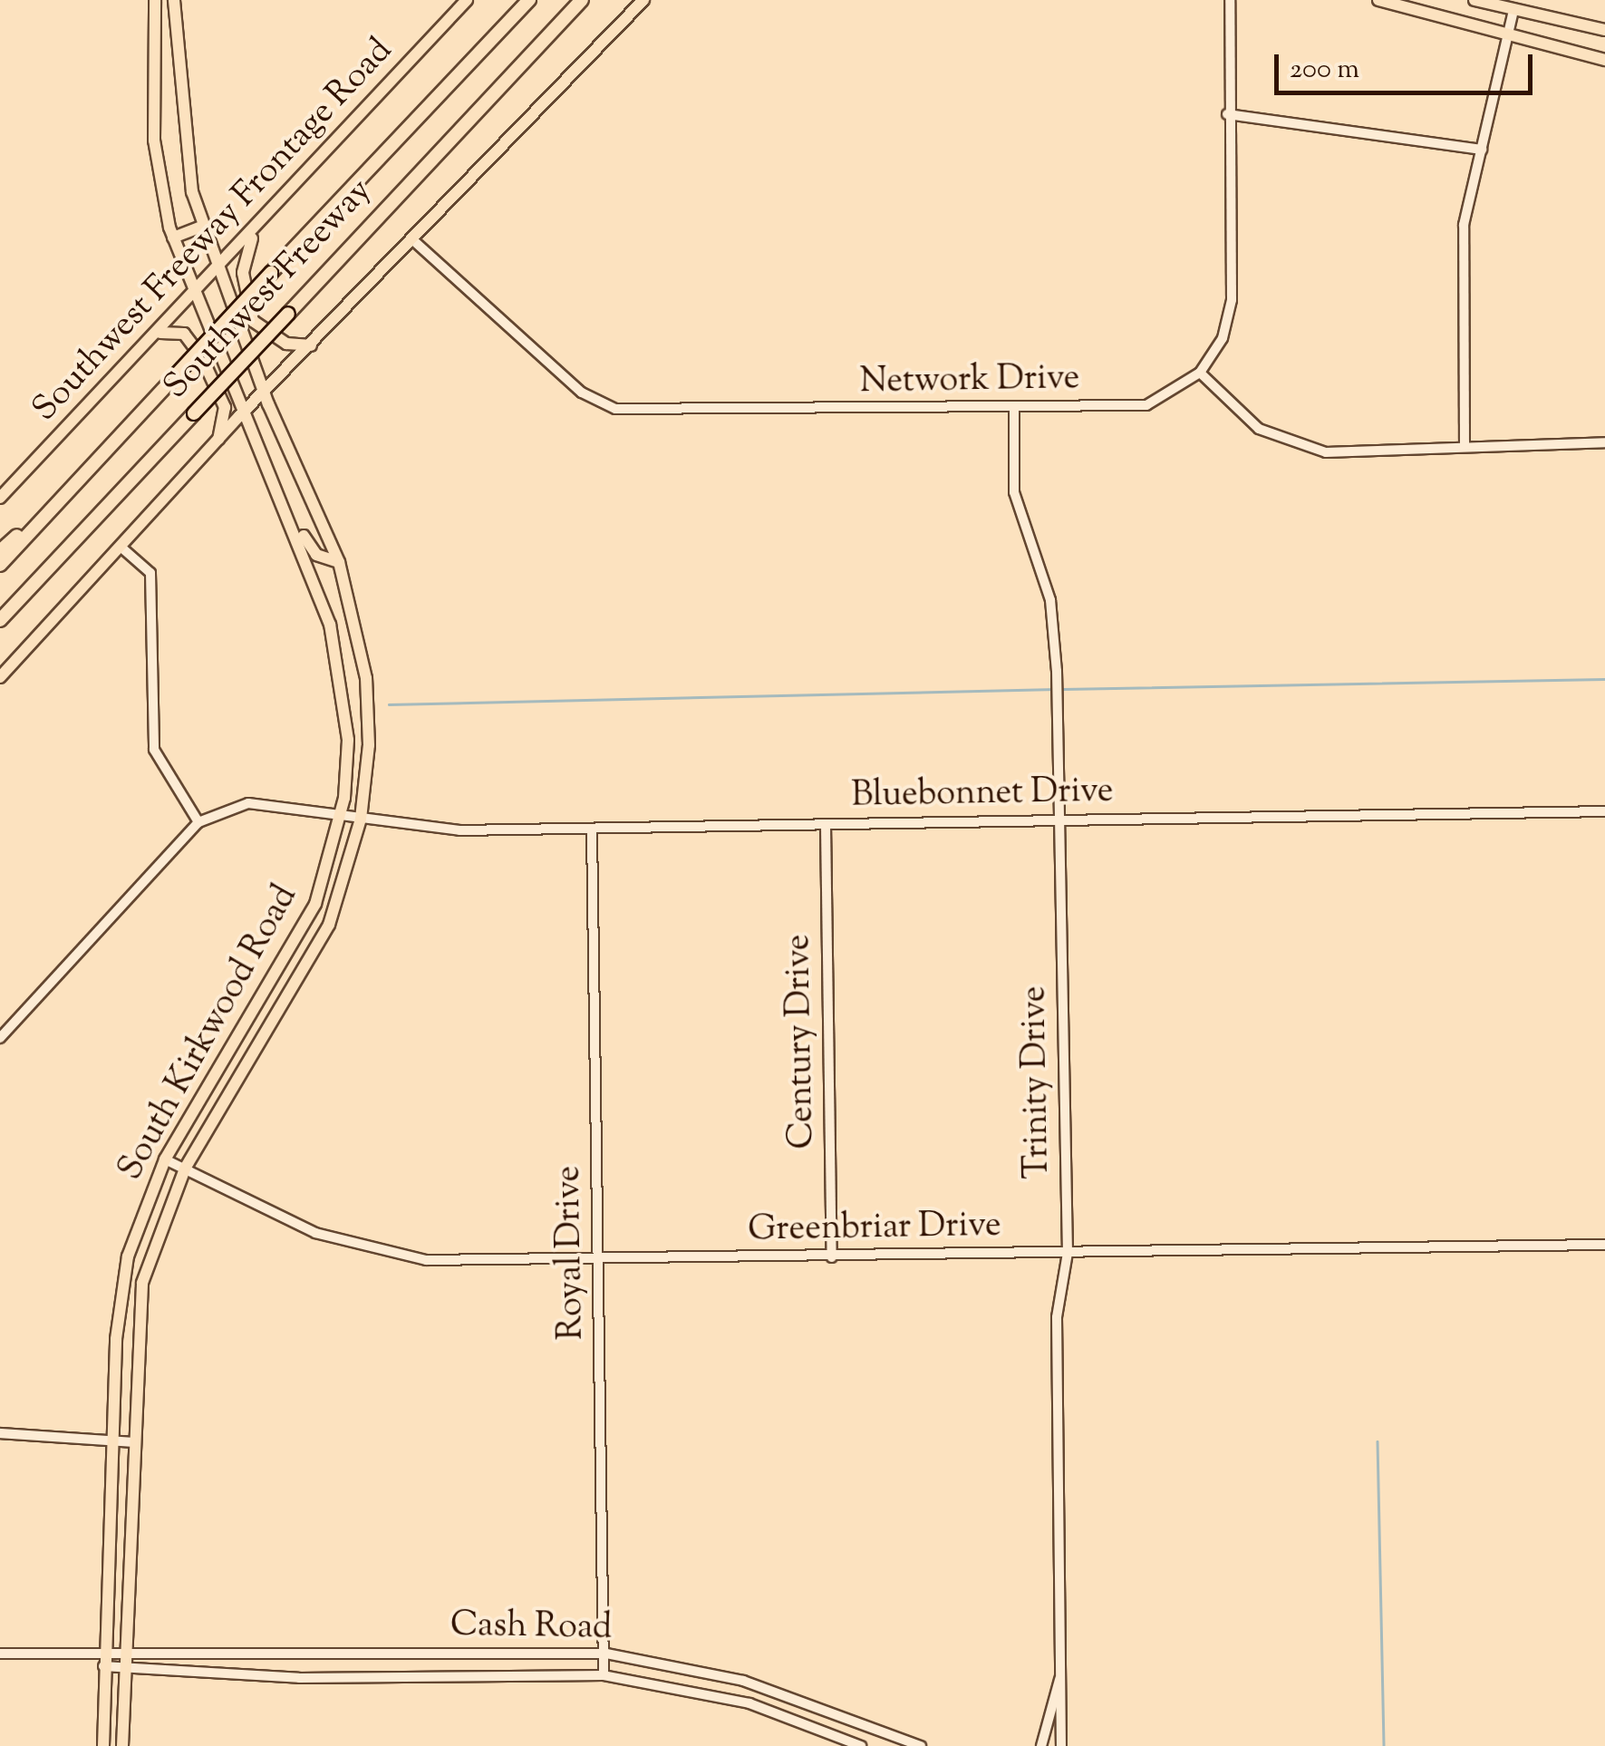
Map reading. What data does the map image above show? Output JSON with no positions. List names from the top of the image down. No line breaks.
{"streets":{"highway":["Southwest Freeway"],"main road":["Southwest Freeway Frontage Road","South Kirkwood Road"],"street":["Network Drive","Bluebonnet Drive","Century Drive","Trinity Drive","Greenbriar Drive","Royal Drive","Cash Road"]},"crossings":[["Southwest Freeway Frontage Road","South Kirkwood Road"],["Network Drive","Trinity Drive"],["Bluebonnet Drive","South Kirkwood Road"],["Bluebonnet Drive","Century Drive"],["Bluebonnet Drive","Trinity Drive"],["Bluebonnet Drive","Royal Drive"],["South Kirkwood Road","Greenbriar Drive"],["South Kirkwood Road","Cash Road"],["Century Drive","Greenbriar Drive"],["Trinity Drive","Greenbriar Drive"],["Greenbriar Drive","Royal Drive"],["Royal Drive","Cash Road"]],"scale_bar":"200 m"}
